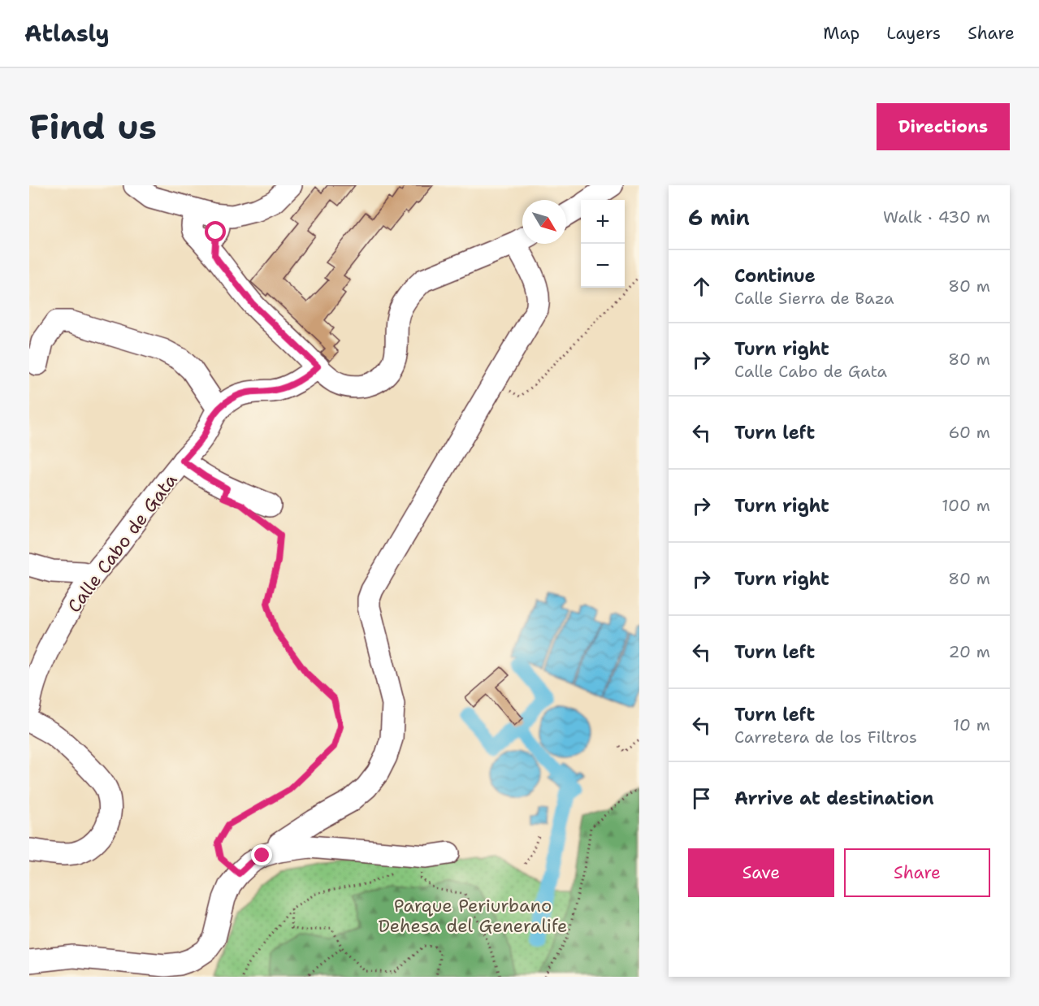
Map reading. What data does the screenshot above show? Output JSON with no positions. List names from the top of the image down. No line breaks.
{"streets":{"street":["Calle Cabo de Gata"]},"parks":["Parque Periurbano Dehesa del Generalife"],"north":"bottom right","page":{"header":"Atlasly","nav":["Map","Layers","Share"],"buttons":["Directions",["Save","Share"]],"title":"Find us","heading":["6 min","Walk · 430 m"],"map_buttons":["+","−"],"list":[["Continue","Calle Sierra de Baza","80 m"],["Turn right","Calle Cabo de Gata","80 m"],["Turn left","60 m"],["Turn right","100 m"],["Turn right","80 m"],["Turn left","20 m"],["Turn left","Carretera de los Filtros","10 m"],"Arrive at destination"]}}
